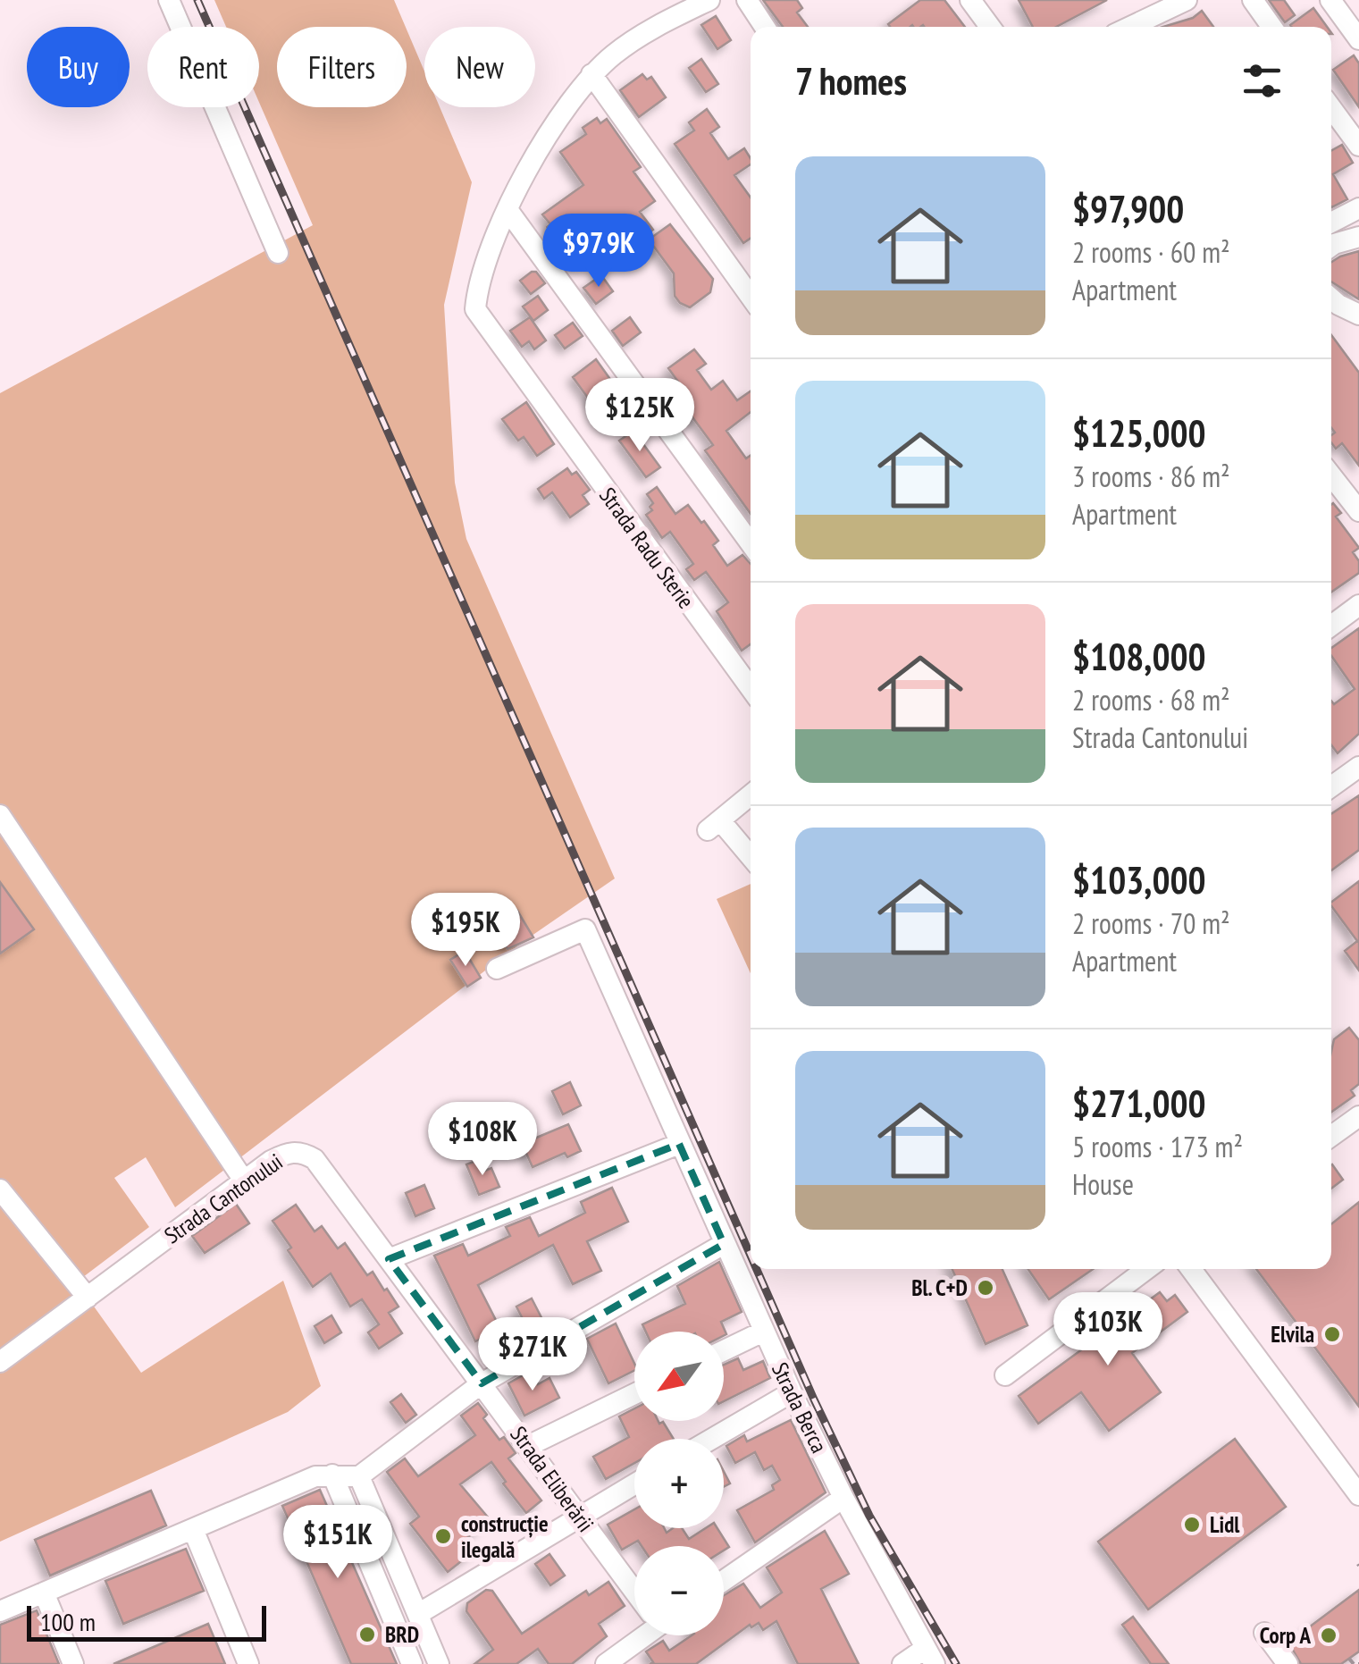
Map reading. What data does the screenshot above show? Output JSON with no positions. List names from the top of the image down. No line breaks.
{"streets":{"street":["Strada Radu Sterie","Strada Cantonului","Strada Berca","Strada Eliberării"]},"crossings":[["Strada Cantonului","Strada Eliberării"]],"places":["Bl. C+D","Elvila","Lidl","construcție ilegală","BRD","Corp A"],"scale_bar":"100 m","north":"bottom left","page":{"chip":["Buy","Rent","Filters","New"],"heading":"7 homes","list":[{"name":"$97,900","note":"2 rooms · 60 m² · Apartment"},{"name":"$125,000","note":"3 rooms · 86 m² · Apartment"},{"name":"$108,000","note":"2 rooms · 68 m² · Strada Cantonului"},{"name":"$103,000","note":"2 rooms · 70 m² · Apartment"},{"name":"$271,000","note":"5 rooms · 173 m² · House"}],"price":["$97.9K","$125K","$195K","$108K","$103K","$271K","$151K"],"map_buttons":["+","−"],"scale":"100 m"}}
